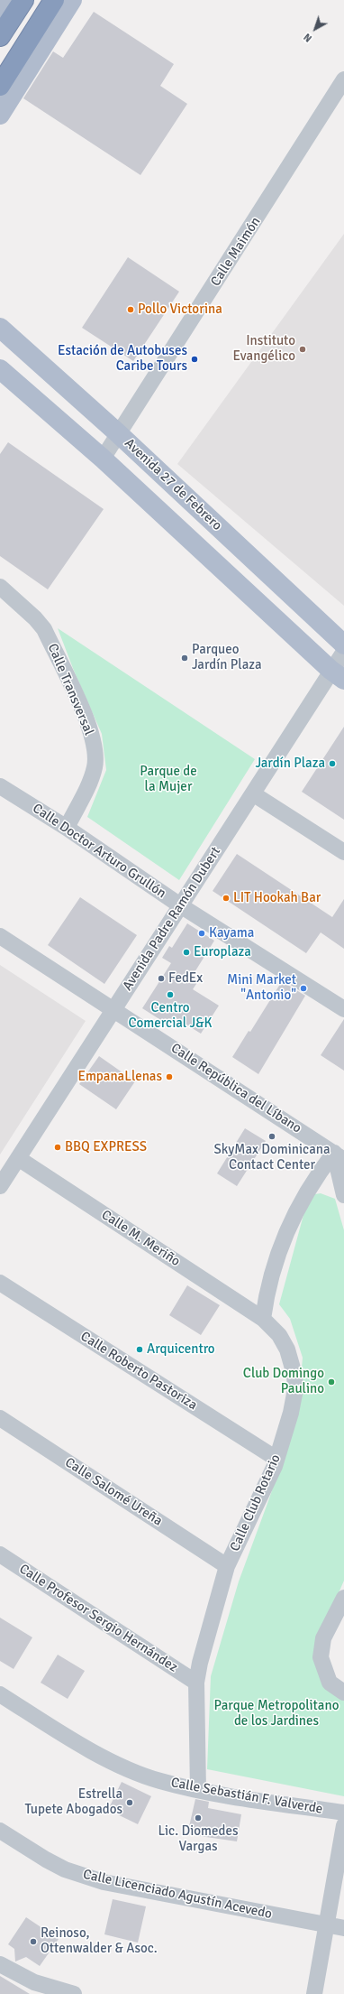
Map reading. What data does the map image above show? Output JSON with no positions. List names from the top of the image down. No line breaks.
{"streets":{"main road":["Avenida 27 de Febrero"],"street":["Calle Maimón","Calle Transversal","Calle Doctor Arturo Grullón","Avenida Padre Ramón Dubert","Calle República del Líbano","Calle M. Meriño","Calle Roberto Pastoriza","Calle Salomé Ureña","Calle Club Rotario","Calle Profesor Sergio Hernández","Calle Sebastián F. Valverde","Calle Licenciado Agustín Acevedo"]},"crossings":[["Calle Maimón","Avenida 27 de Febrero"],["Calle Transversal","Calle Doctor Arturo Grullón"],["Calle Doctor Arturo Grullón","Avenida Padre Ramón Dubert"],["Avenida Padre Ramón Dubert","Calle República del Líbano"],["Avenida Padre Ramón Dubert","Calle M. Meriño"],["Calle M. Meriño","Calle Club Rotario"],["Calle Roberto Pastoriza","Calle Club Rotario"],["Calle Salomé Ureña","Calle Club Rotario"],["Calle Club Rotario","Calle Profesor Sergio Hernández"],["Calle Club Rotario","Calle Sebastián F. Valverde"]],"parks":["Parque de la Mujer","Parque Metropolitano de los Jardines"],"places":["Pollo Victorina","Instituto Evangélico","Estación de Autobuses Caribe Tours","Parqueo Jardín Plaza","Jardín Plaza","LIT Hookah Bar","Kayama","Europlaza","FedEx","Mini Market \"Antonio\"","Centro Comercial J&K","EmpanaLlenas","SkyMax Dominicana Contact Center","BBQ EXPRESS","Arquicentro","Club Domingo Paulino","Estrella Tupete Abogados","Lic. Diomedes Vargas","Reinoso, Ottenwalder & Asoc."],"north":"bottom left"}
